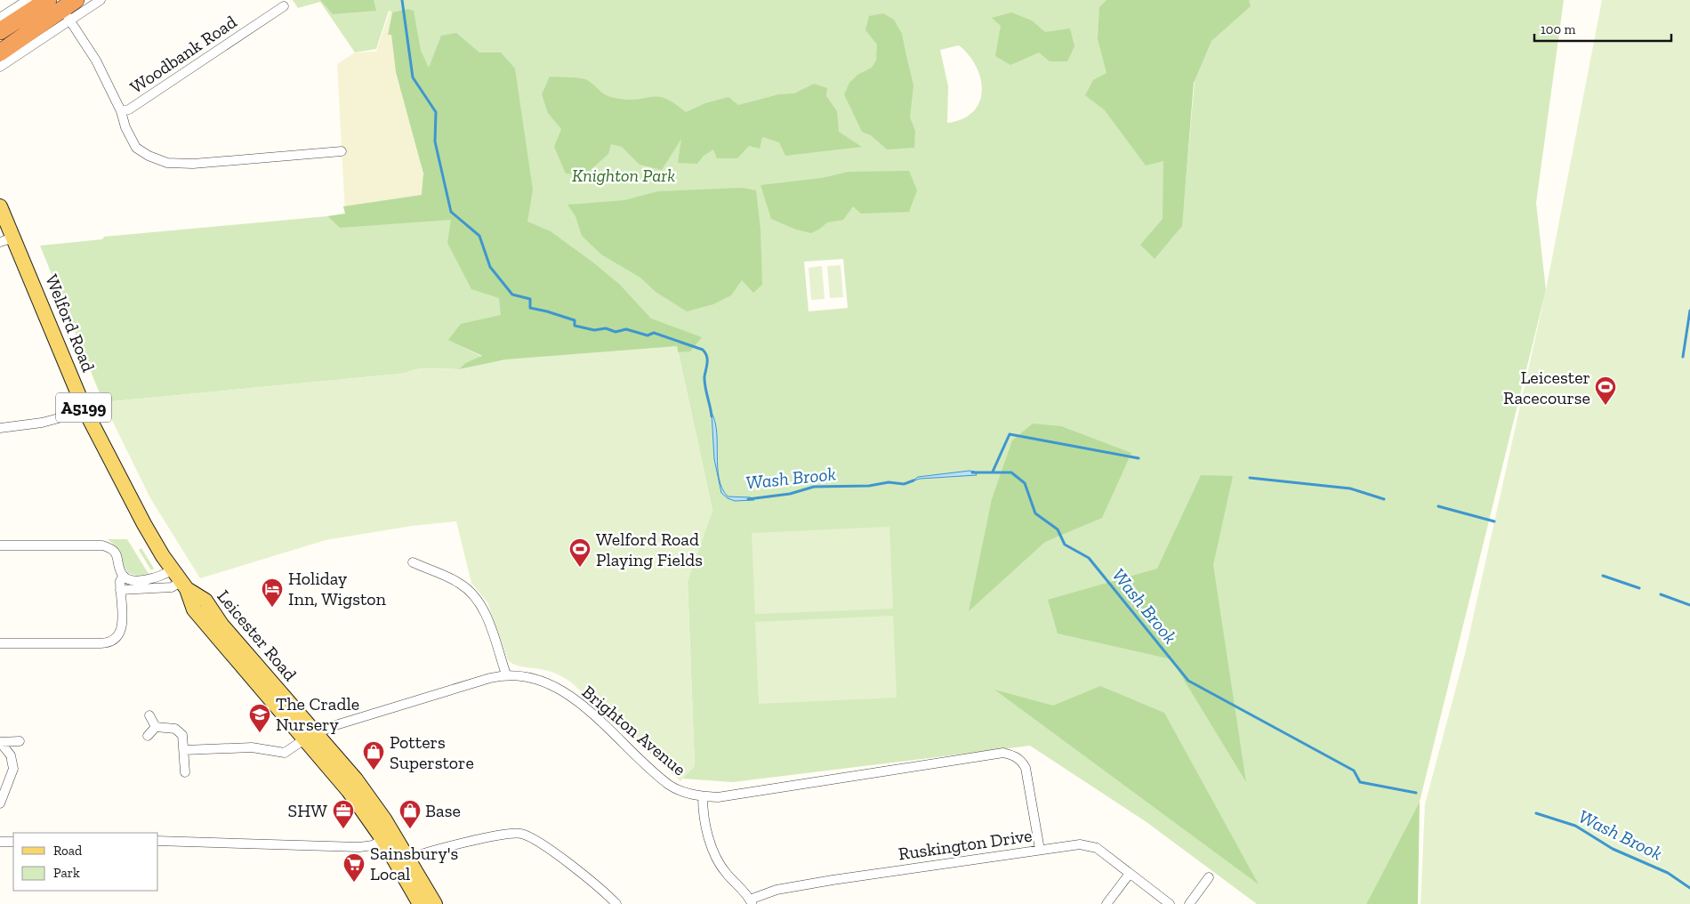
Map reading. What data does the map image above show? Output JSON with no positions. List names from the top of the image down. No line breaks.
{"streets":{"main road":["Welford Road","A5199","Leicester Road"],"street":["Woodbank Road","Brighton Avenue","Ruskington Drive"]},"crossings":[["Welford Road","Leicester Road"],["Leicester Road","Brighton Avenue"],["Brighton Avenue","Ruskington Drive"]],"water":["Wash Brook"],"parks":["Knighton Park"],"places":{"sports":["Leicester Racecourse","Welford Road Playing Fields"],"hotel":["Holiday Inn, Wigston"],"school or university":["The Cradle Nursery"],"shop":["Potters Superstore","Base"],"office":["SHW"],"supermarket":["Sainsbury's Local"]},"legend":["Road","Park"],"scale_bar":"100 m"}
